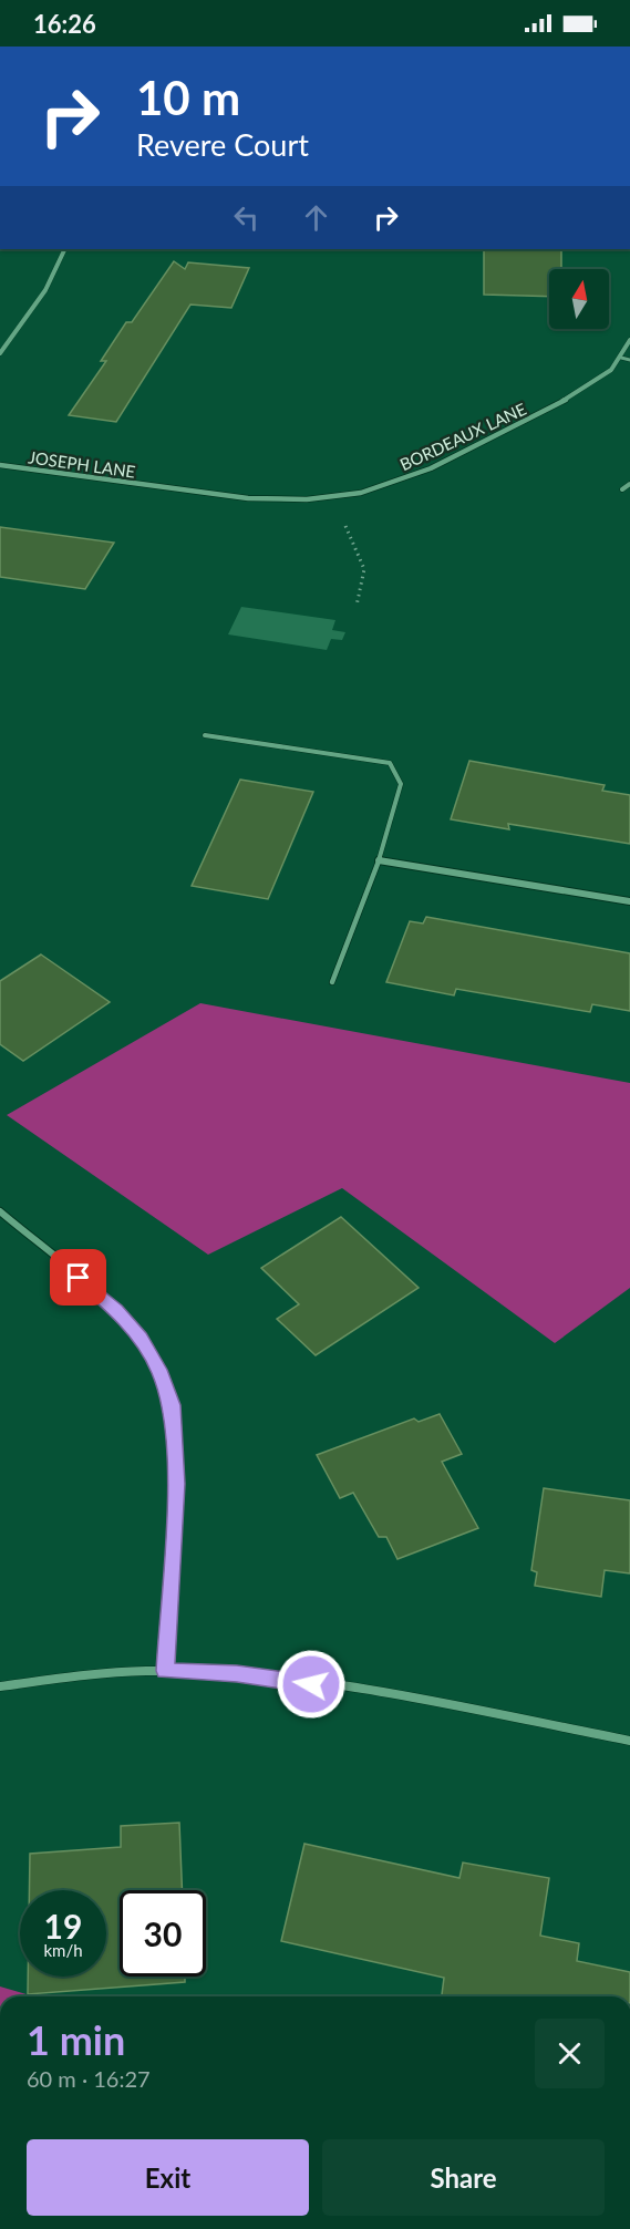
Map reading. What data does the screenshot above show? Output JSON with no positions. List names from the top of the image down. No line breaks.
{"streets":{"street":["BORDEAUX LANE","JOSEPH LANE"]},"crossings":[["BORDEAUX LANE","JOSEPH LANE"]],"north":"top","page":{"status":"16:26","turn":["10 m","Revere Court"],"speed":"19 km/h","limit":"30","heading":["1 min","60 m · 16:27"],"buttons":["Exit","Share"]}}
